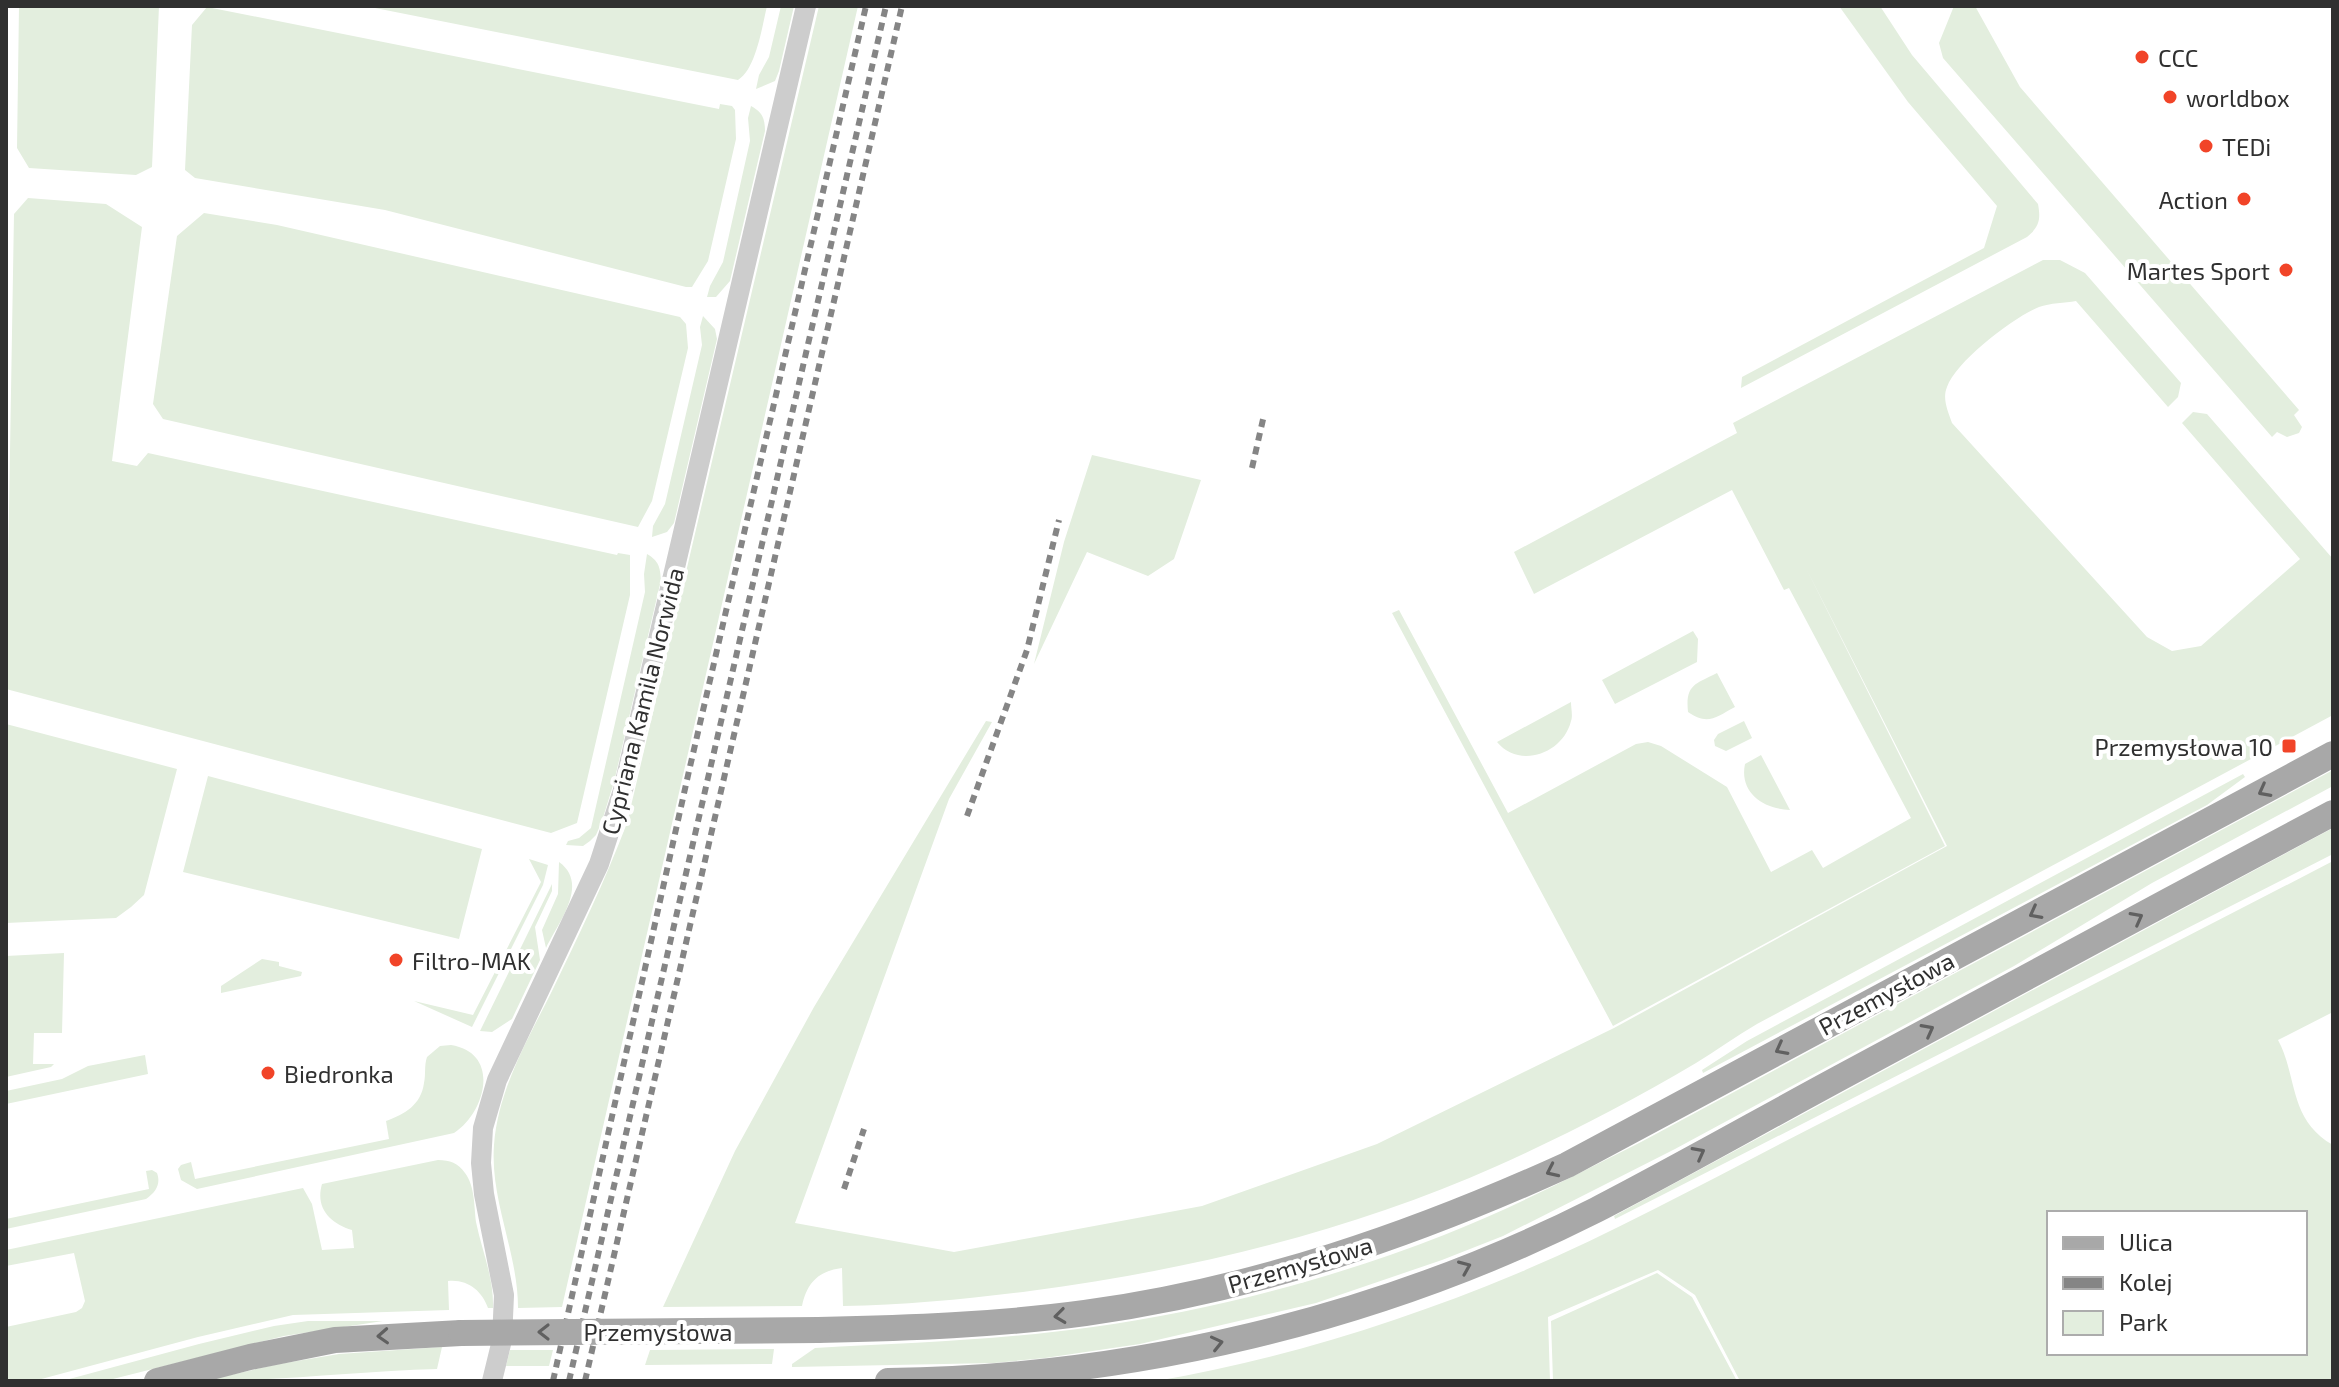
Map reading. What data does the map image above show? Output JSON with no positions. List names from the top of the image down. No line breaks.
{"streets":{"main road":["Przemysłowa"],"street":["Cypriana Kamila Norwida"]},"places":{"other":["CCC","worldbox","TEDi","Action","Martes Sport","Filtro-MAK","Biedronka"],"transit":["Przemysłowa 10"]},"legend":["Ulica","Kolej","Park"]}
